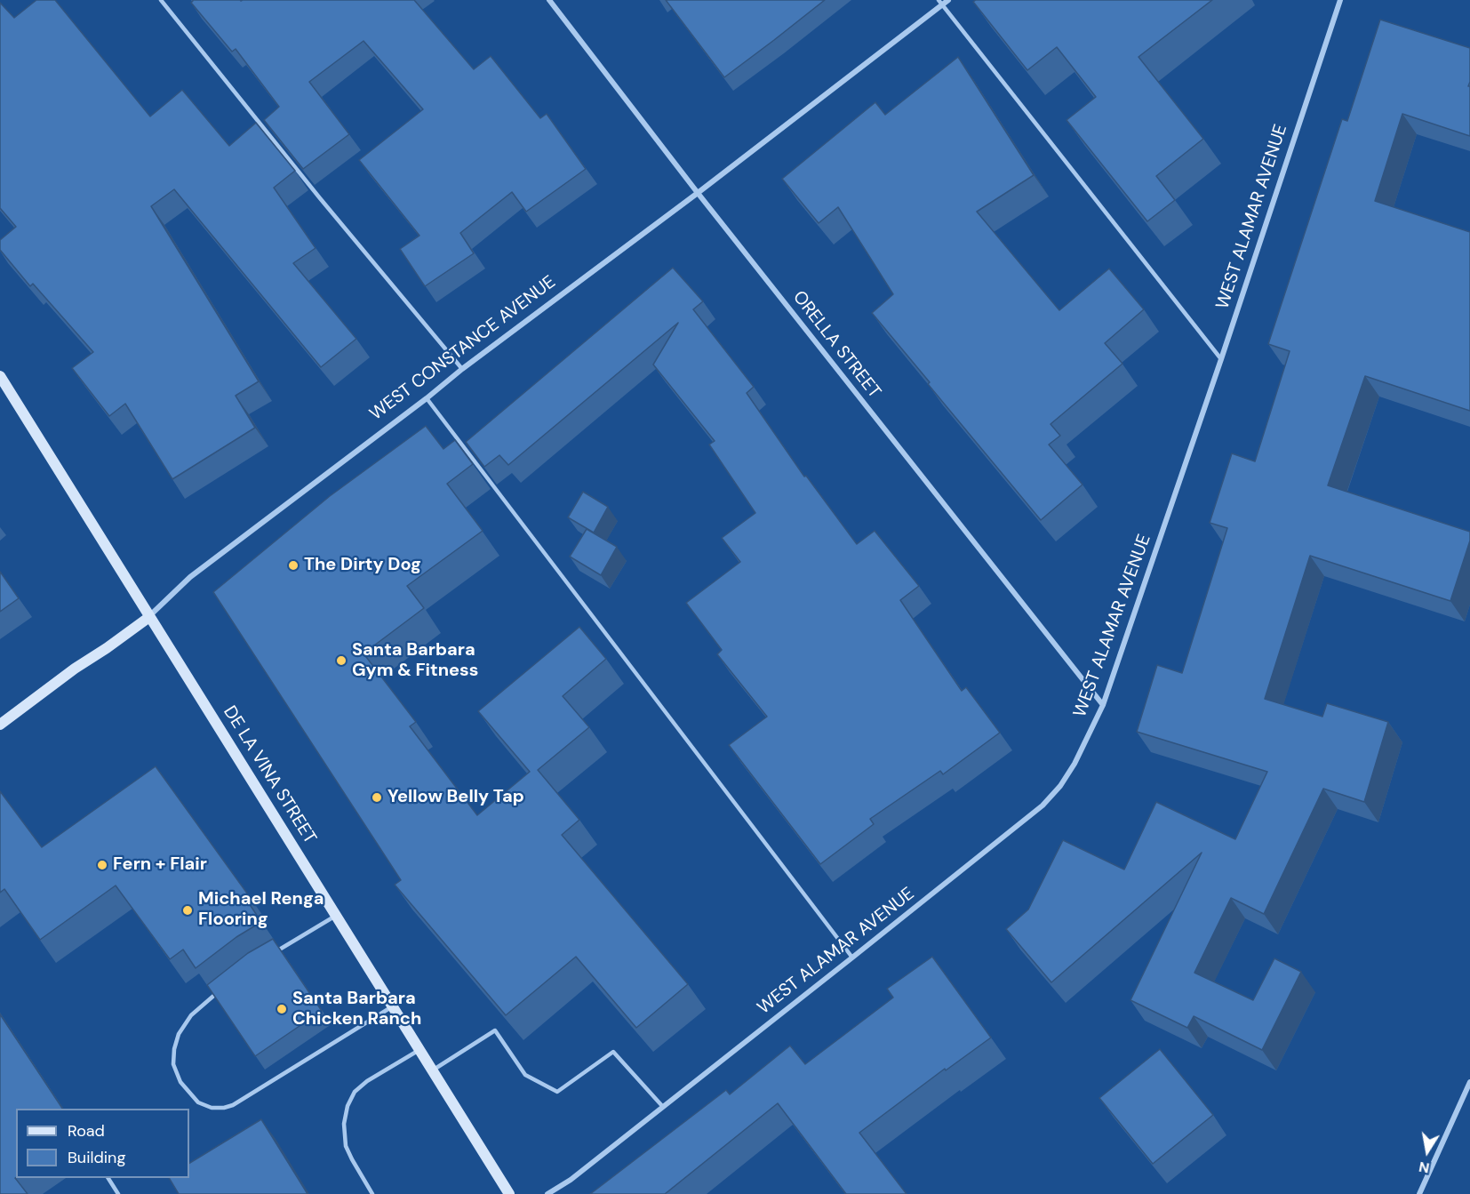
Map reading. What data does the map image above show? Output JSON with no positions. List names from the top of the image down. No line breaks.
{"streets":{"street":["WEST ALAMAR AVENUE","ORELLA STREET","WEST CONSTANCE AVENUE","DE LA VINA STREET"]},"crossings":[["WEST ALAMAR AVENUE","ORELLA STREET"],["ORELLA STREET","WEST CONSTANCE AVENUE"],["WEST CONSTANCE AVENUE","DE LA VINA STREET"]],"places":["The Dirty Dog","Santa Barbara Gym & Fitness","Yellow Belly Tap","Fern + Flair","Michael Renga Flooring","Santa Barbara Chicken Ranch"],"legend":["Road","Building"],"north":"bottom"}
